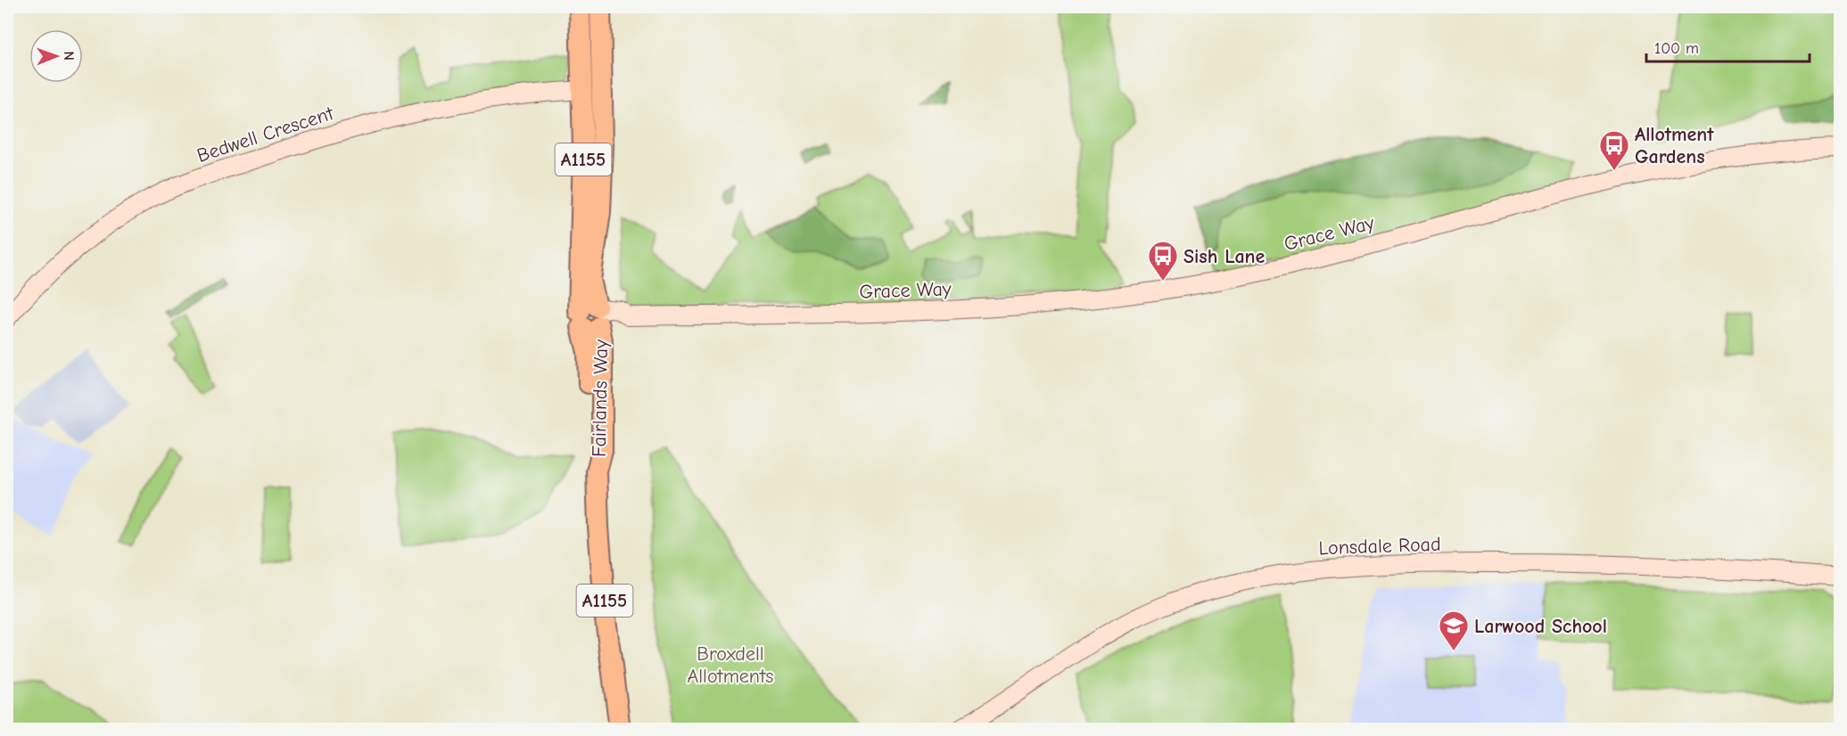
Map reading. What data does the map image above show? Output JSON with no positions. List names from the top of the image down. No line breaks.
{"streets":{"main road":["A1155","Fairlands Way"],"street":["Bedwell Crescent","Grace Way","Lonsdale Road"]},"crossings":[["Bedwell Crescent","Fairlands Way"],["Grace Way","Fairlands Way"]],"parks":["Broxdell Allotments"],"places":{"bus stop":["Allotment Gardens","Sish Lane"],"school or university":["Larwood School"]},"scale_bar":"100 m","north":"right"}
